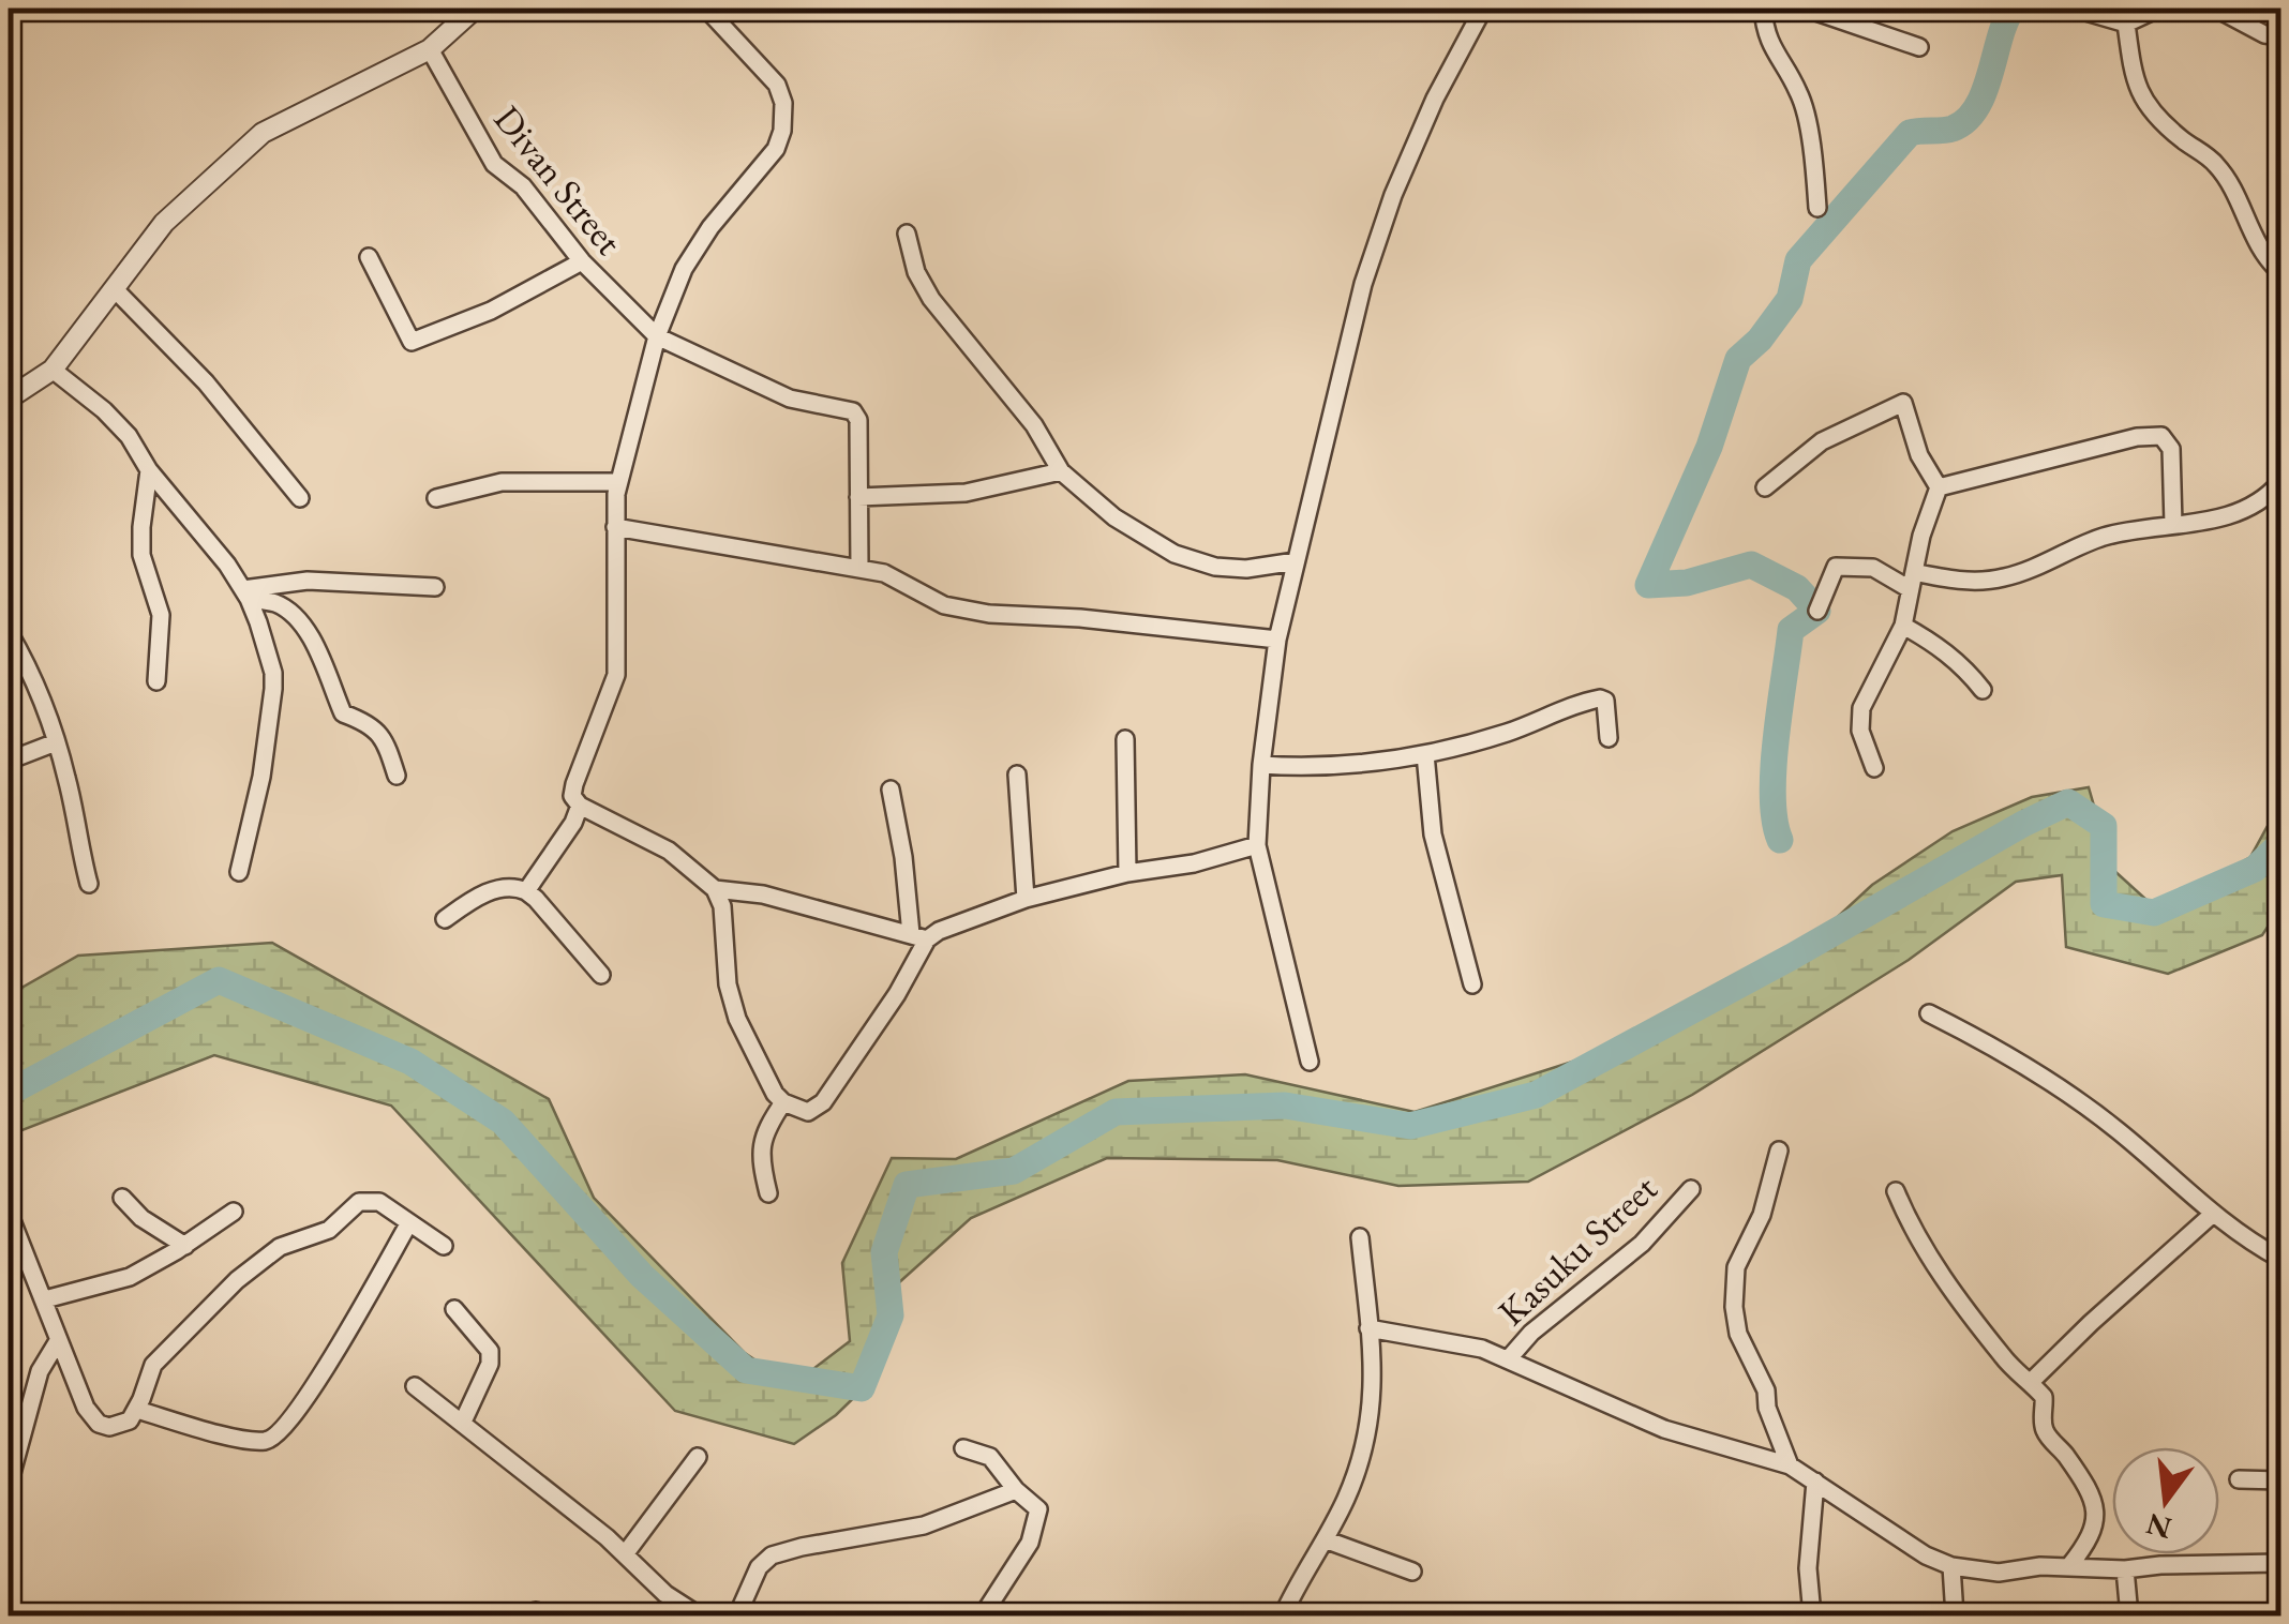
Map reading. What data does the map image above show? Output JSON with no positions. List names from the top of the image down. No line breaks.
{"streets":{"street":["Divan Street","Kasuku Street"]},"north":"bottom"}
